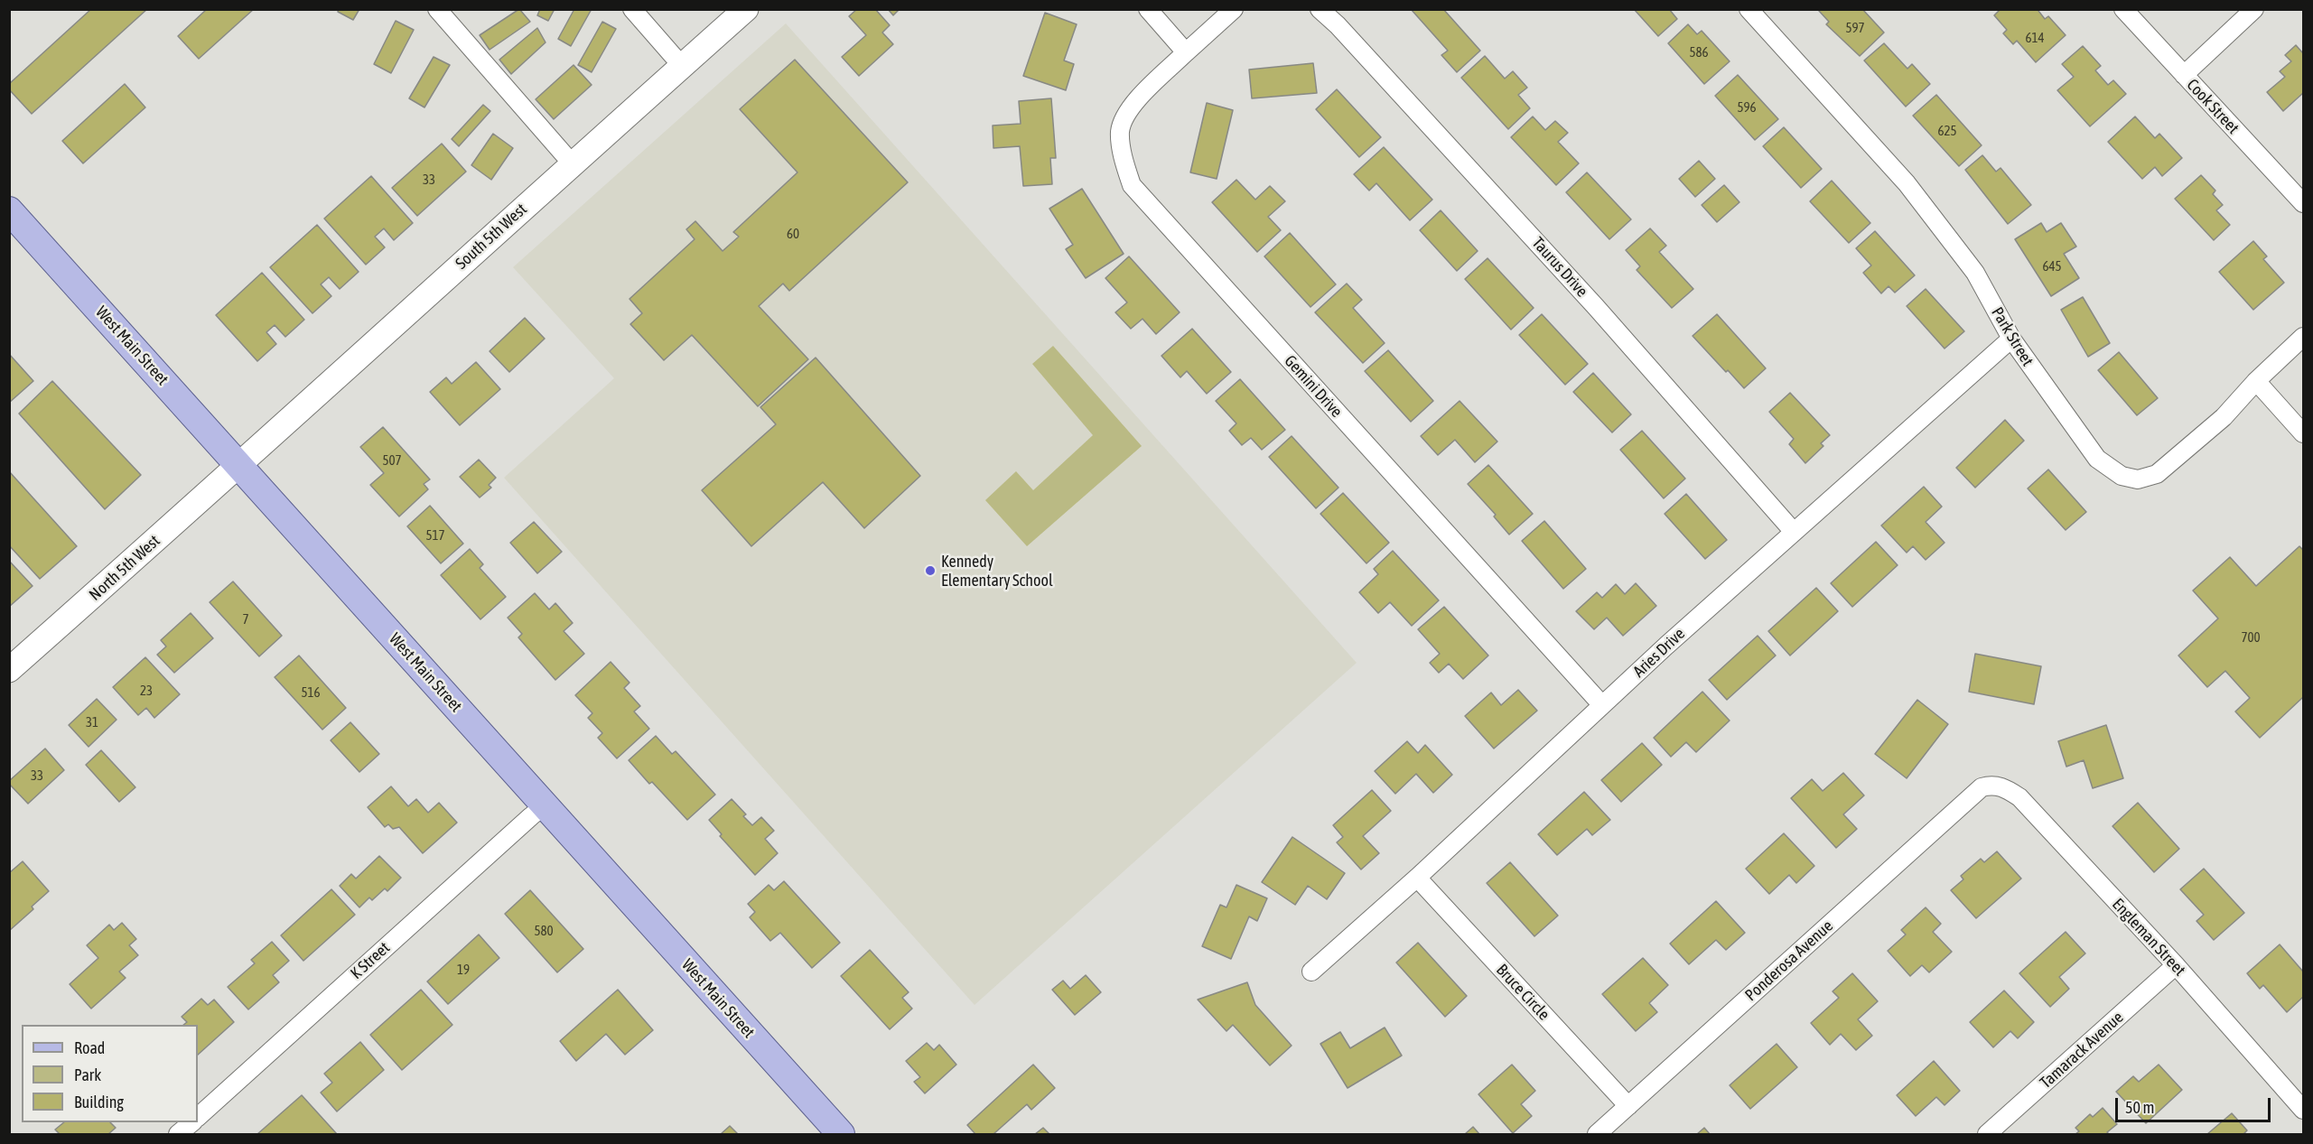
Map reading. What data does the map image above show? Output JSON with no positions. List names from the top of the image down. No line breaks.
{"streets":{"main road":["West Main Street"],"street":["Cook Street","South 5th West","Taurus Drive","Park Street","Gemini Drive","North 5th West","Aries Drive","Engleman Street","K Street","Ponderosa Avenue","Bruce Circle","Tamarack Avenue"]},"crossings":[["South 5th West","West Main Street"],["South 5th West","North 5th West"],["Taurus Drive","Aries Drive"],["Park Street","Aries Drive"],["West Main Street","North 5th West"],["West Main Street","K Street"],["Gemini Drive","Aries Drive"],["Aries Drive","Bruce Circle"],["Engleman Street","Ponderosa Avenue"],["Engleman Street","Tamarack Avenue"],["Ponderosa Avenue","Bruce Circle"]],"places":["Kennedy Elementary School"],"house_numbers":["597","614","586","596","625","33","60","645","507","517","7","700","23","516","31","33","580","19"],"legend":["Road","Park","Building"],"scale_bar":"50 m"}
